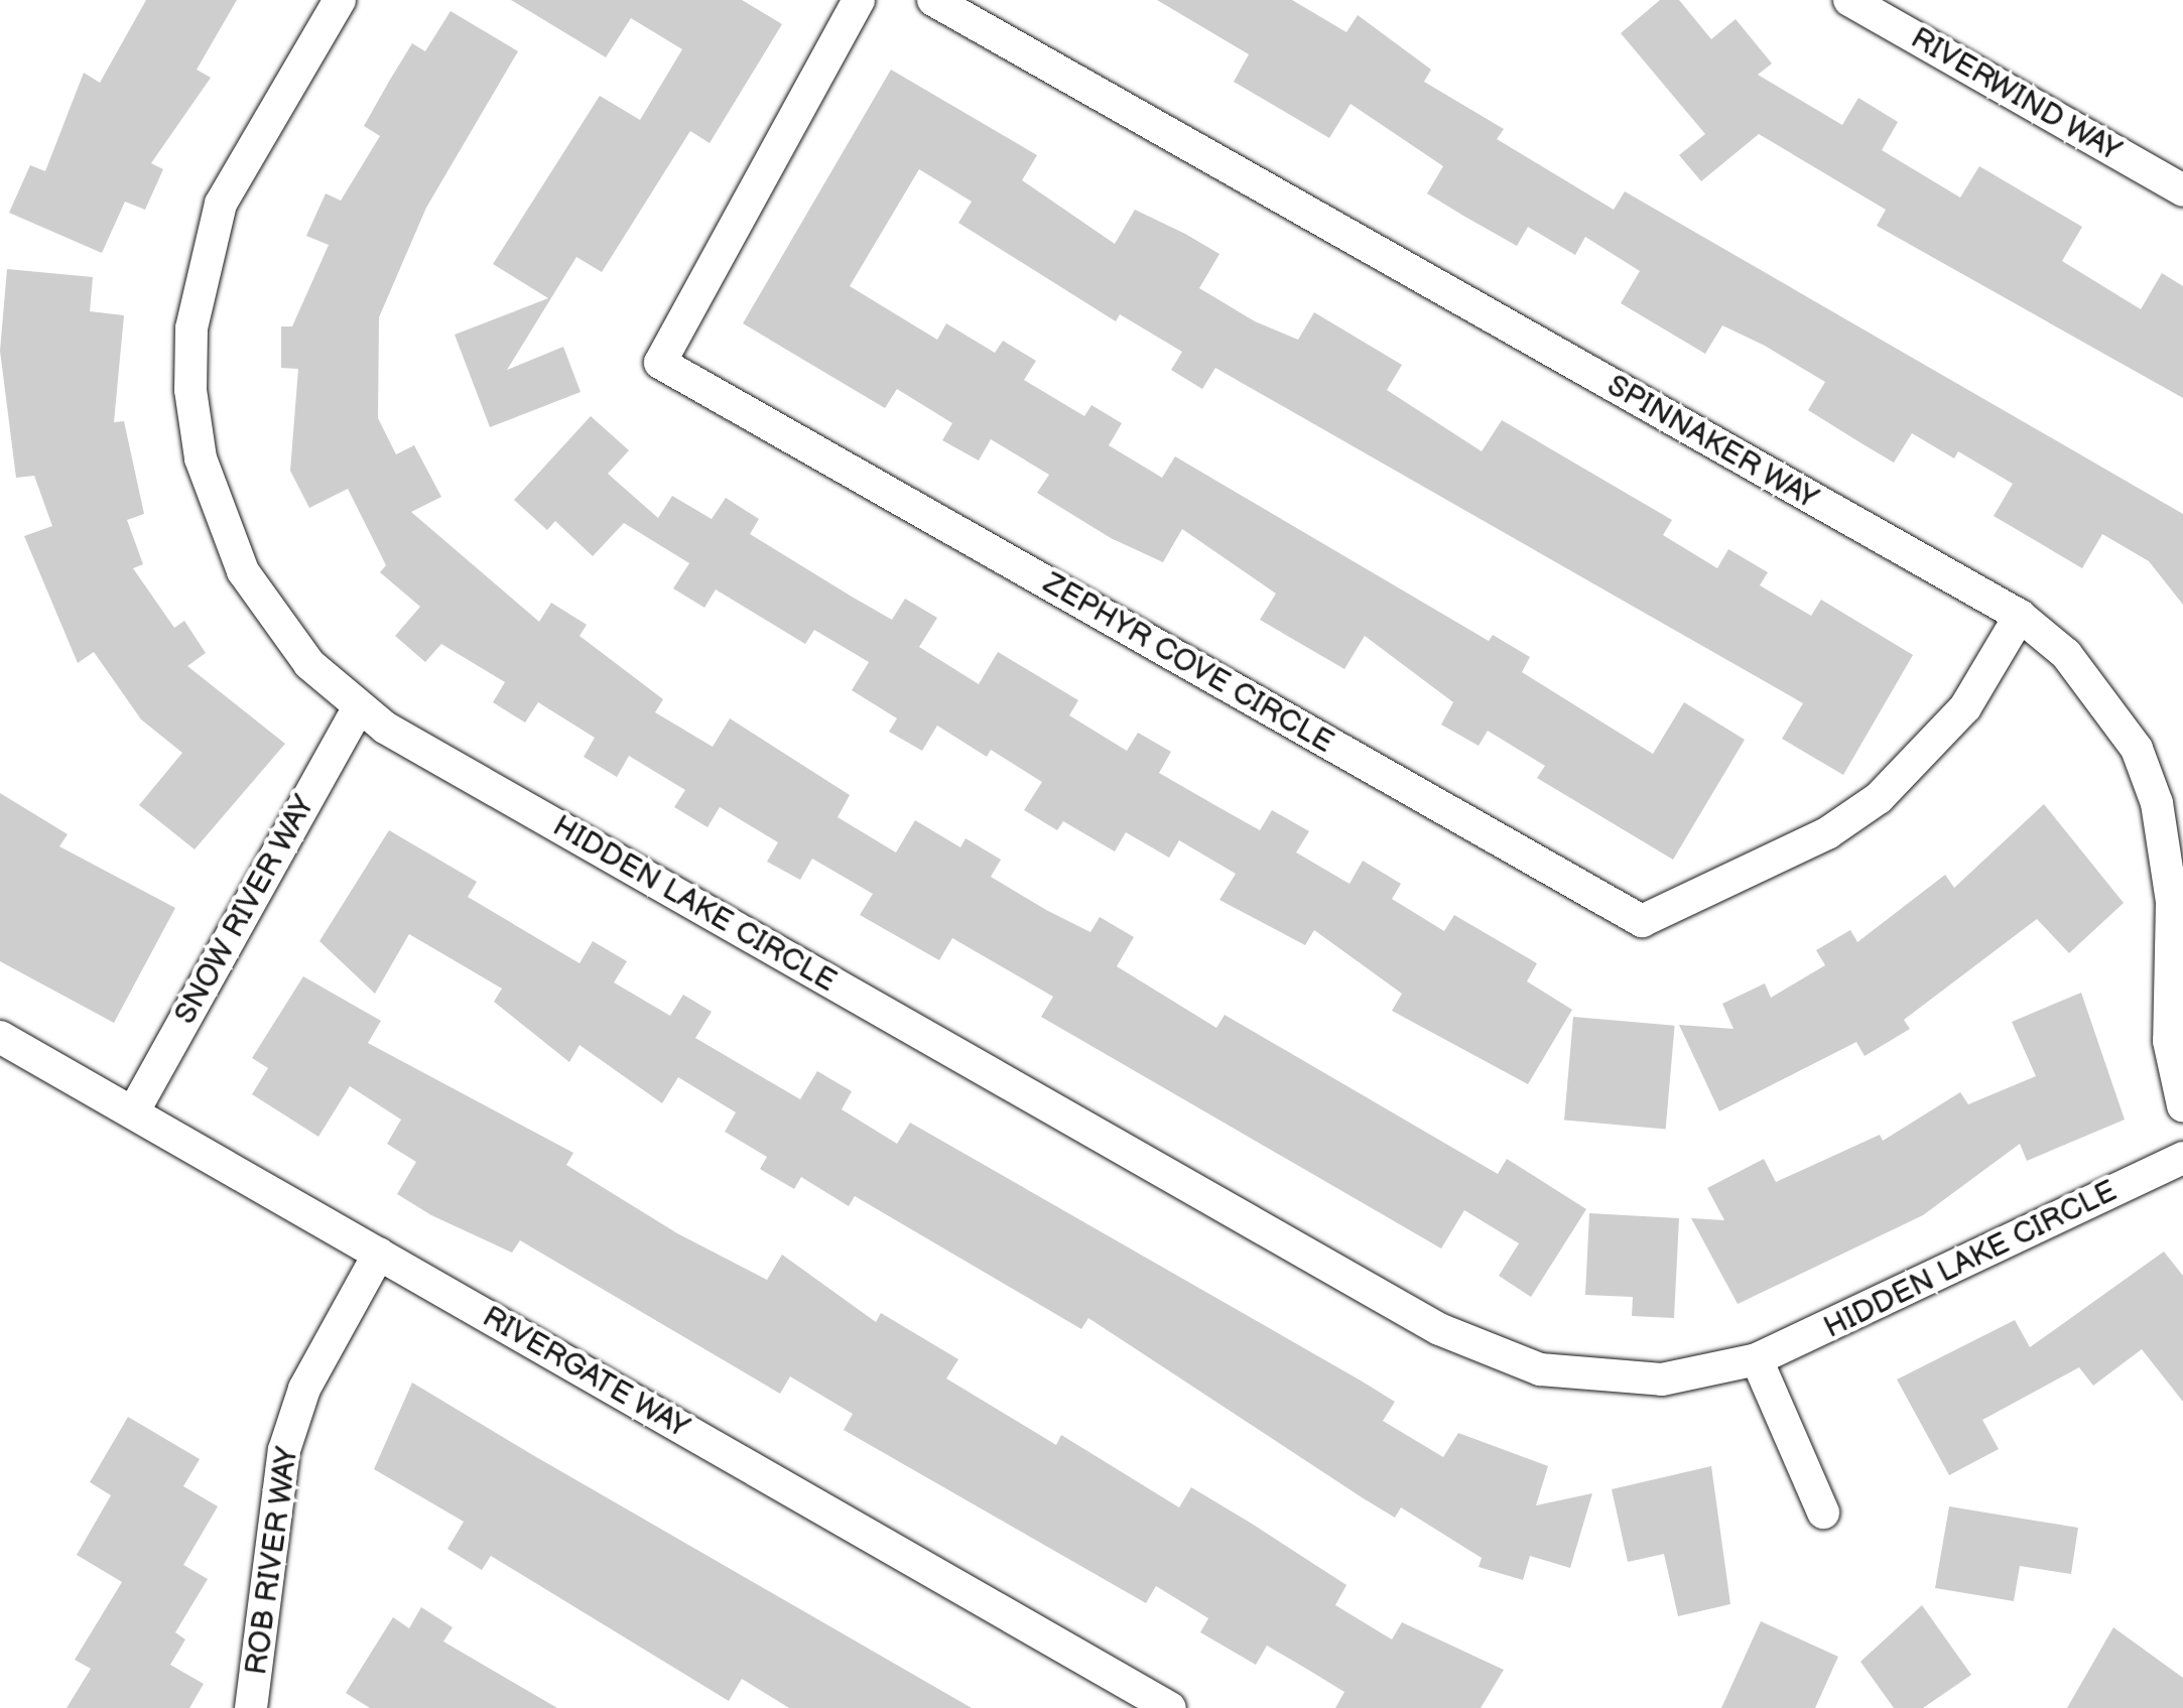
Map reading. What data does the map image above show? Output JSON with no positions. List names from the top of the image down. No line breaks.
{"streets":{"street":["RIVERWIND WAY","SPINNAKER WAY","ZEPHYR COVE CIRCLE","HIDDEN LAKE CIRCLE","SNOW RIVER WAY","RIVERGATE WAY","ROB RIVER WAY"]},"crossings":[["SPINNAKER WAY","ZEPHYR COVE CIRCLE"],["HIDDEN LAKE CIRCLE","SNOW RIVER WAY"],["SNOW RIVER WAY","RIVERGATE WAY"],["RIVERGATE WAY","ROB RIVER WAY"]]}
